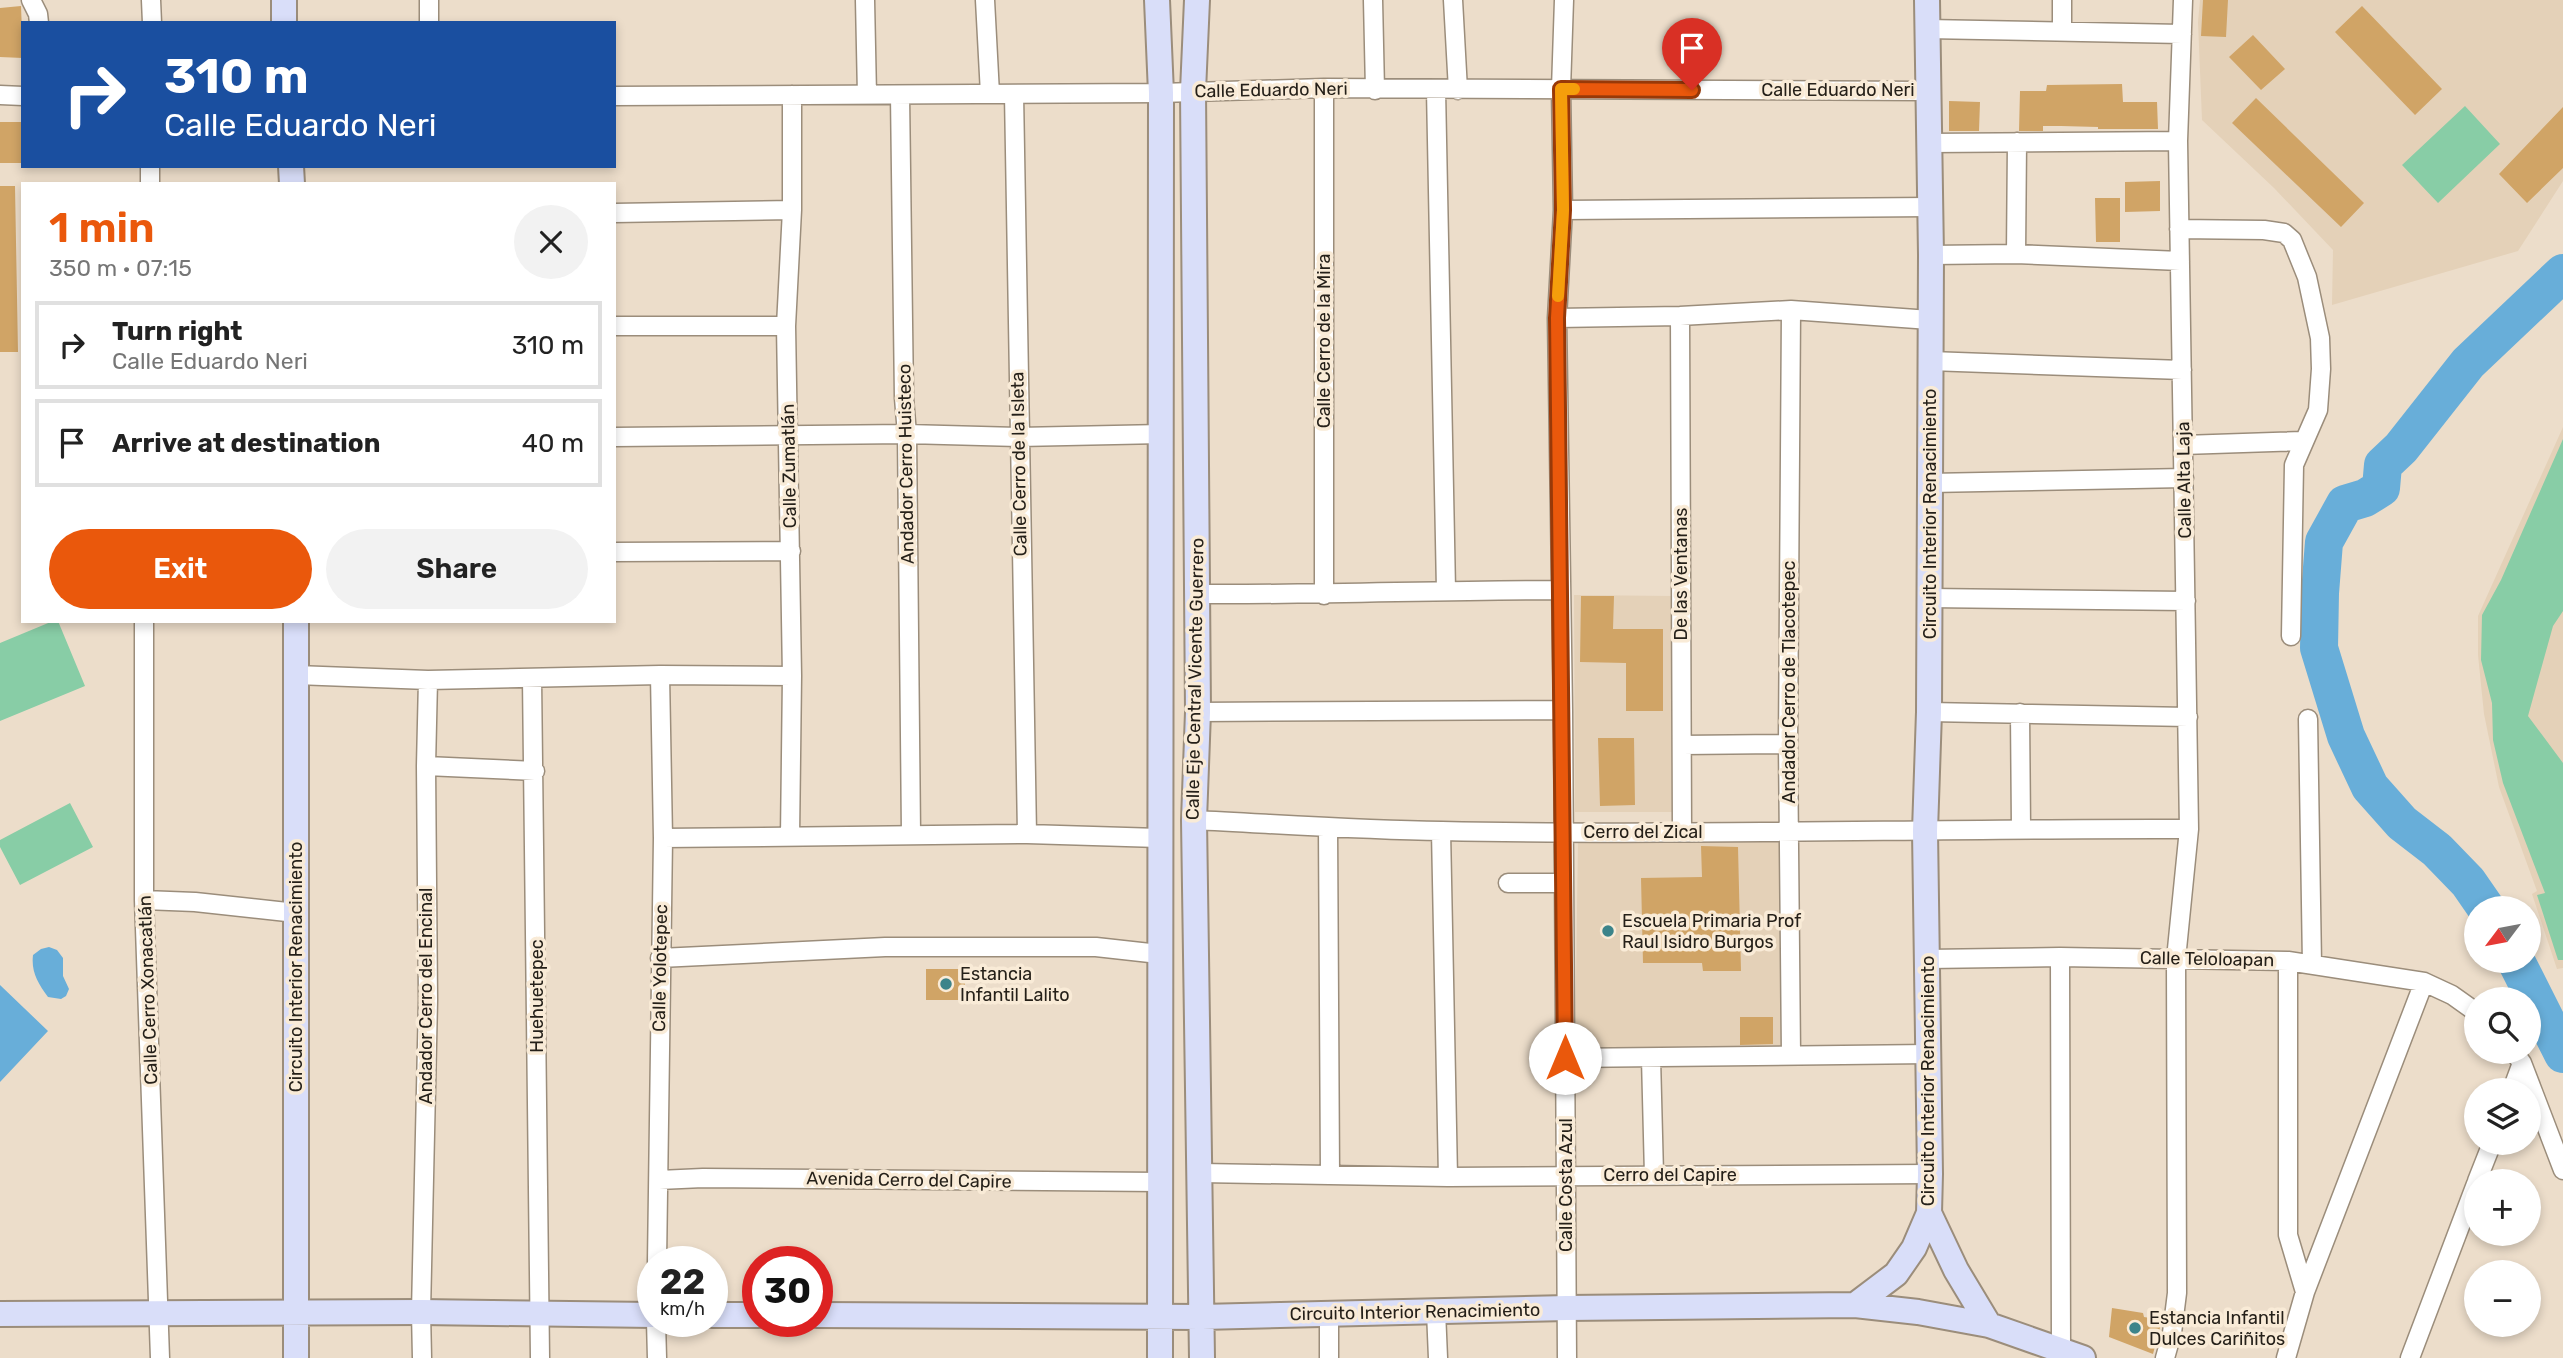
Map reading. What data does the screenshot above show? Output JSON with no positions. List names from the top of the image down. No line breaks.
{"streets":{"main road":["Circuito Interior Renacimiento","Calle Eje Central Vicente Guerrero"],"street":["Calle Eduardo Neri","Calle Cerro de la Mira","Andador Cerro Huisteco","Calle Cerro de la Isleta","Calle Zumatlán","Calle Alta Laja","De las Ventanas","Andador Cerro de Tlacotepec","Cerro del Zical","Calle Teloloapan","Calle Yolotepec","Calle Cerro Xonacatlán","Andador Cerro del Encinal","Huehuetepec","Cerro del Capire","Avenida Cerro del Capire","Calle Costa Azul"]},"crossings":[["Calle Eduardo Neri","Calle Cerro de la Mira"],["Calle Eduardo Neri","Andador Cerro Huisteco"],["Calle Eduardo Neri","Calle Cerro de la Isleta"],["Calle Eduardo Neri","Calle Zumatlán"],["Calle Eduardo Neri","Circuito Interior Renacimiento"],["Calle Eduardo Neri","Calle Eje Central Vicente Guerrero"],["Calle Eduardo Neri","Calle Costa Azul"],["Calle Alta Laja","Cerro del Zical"],["Calle Alta Laja","Calle Teloloapan"],["Circuito Interior Renacimiento","Calle Eje Central Vicente Guerrero"],["Circuito Interior Renacimiento","Cerro del Zical"],["Circuito Interior Renacimiento","Calle Teloloapan"],["Circuito Interior Renacimiento","Cerro del Capire"],["Circuito Interior Renacimiento","Calle Costa Azul"],["De las Ventanas","Cerro del Zical"],["Calle Eje Central Vicente Guerrero","Cerro del Zical"],["Calle Eje Central Vicente Guerrero","Cerro del Capire"],["Calle Eje Central Vicente Guerrero","Avenida Cerro del Capire"],["Andador Cerro de Tlacotepec","Cerro del Zical"],["Cerro del Zical","Calle Costa Azul"],["Calle Yolotepec","Avenida Cerro del Capire"],["Cerro del Capire","Calle Costa Azul"]],"places":["Escuela Primaria Prof Raul Isidro Burgos","Estancia Infantil Lalito","Estancia Infantil Dulces Cariñitos"],"north":"bottom left","page":{"turn":["310 m","Calle Eduardo Neri"],"heading":["1 min","350 m · 07:15"],"list":[{"name":"Turn right","note":"Calle Eduardo Neri","value":"310 m"},{"name":"Arrive at destination","value":"40 m"}],"buttons":["Exit","Share"],"map_buttons":["+","−"],"speed":"22 km/h","limit":"30"}}
